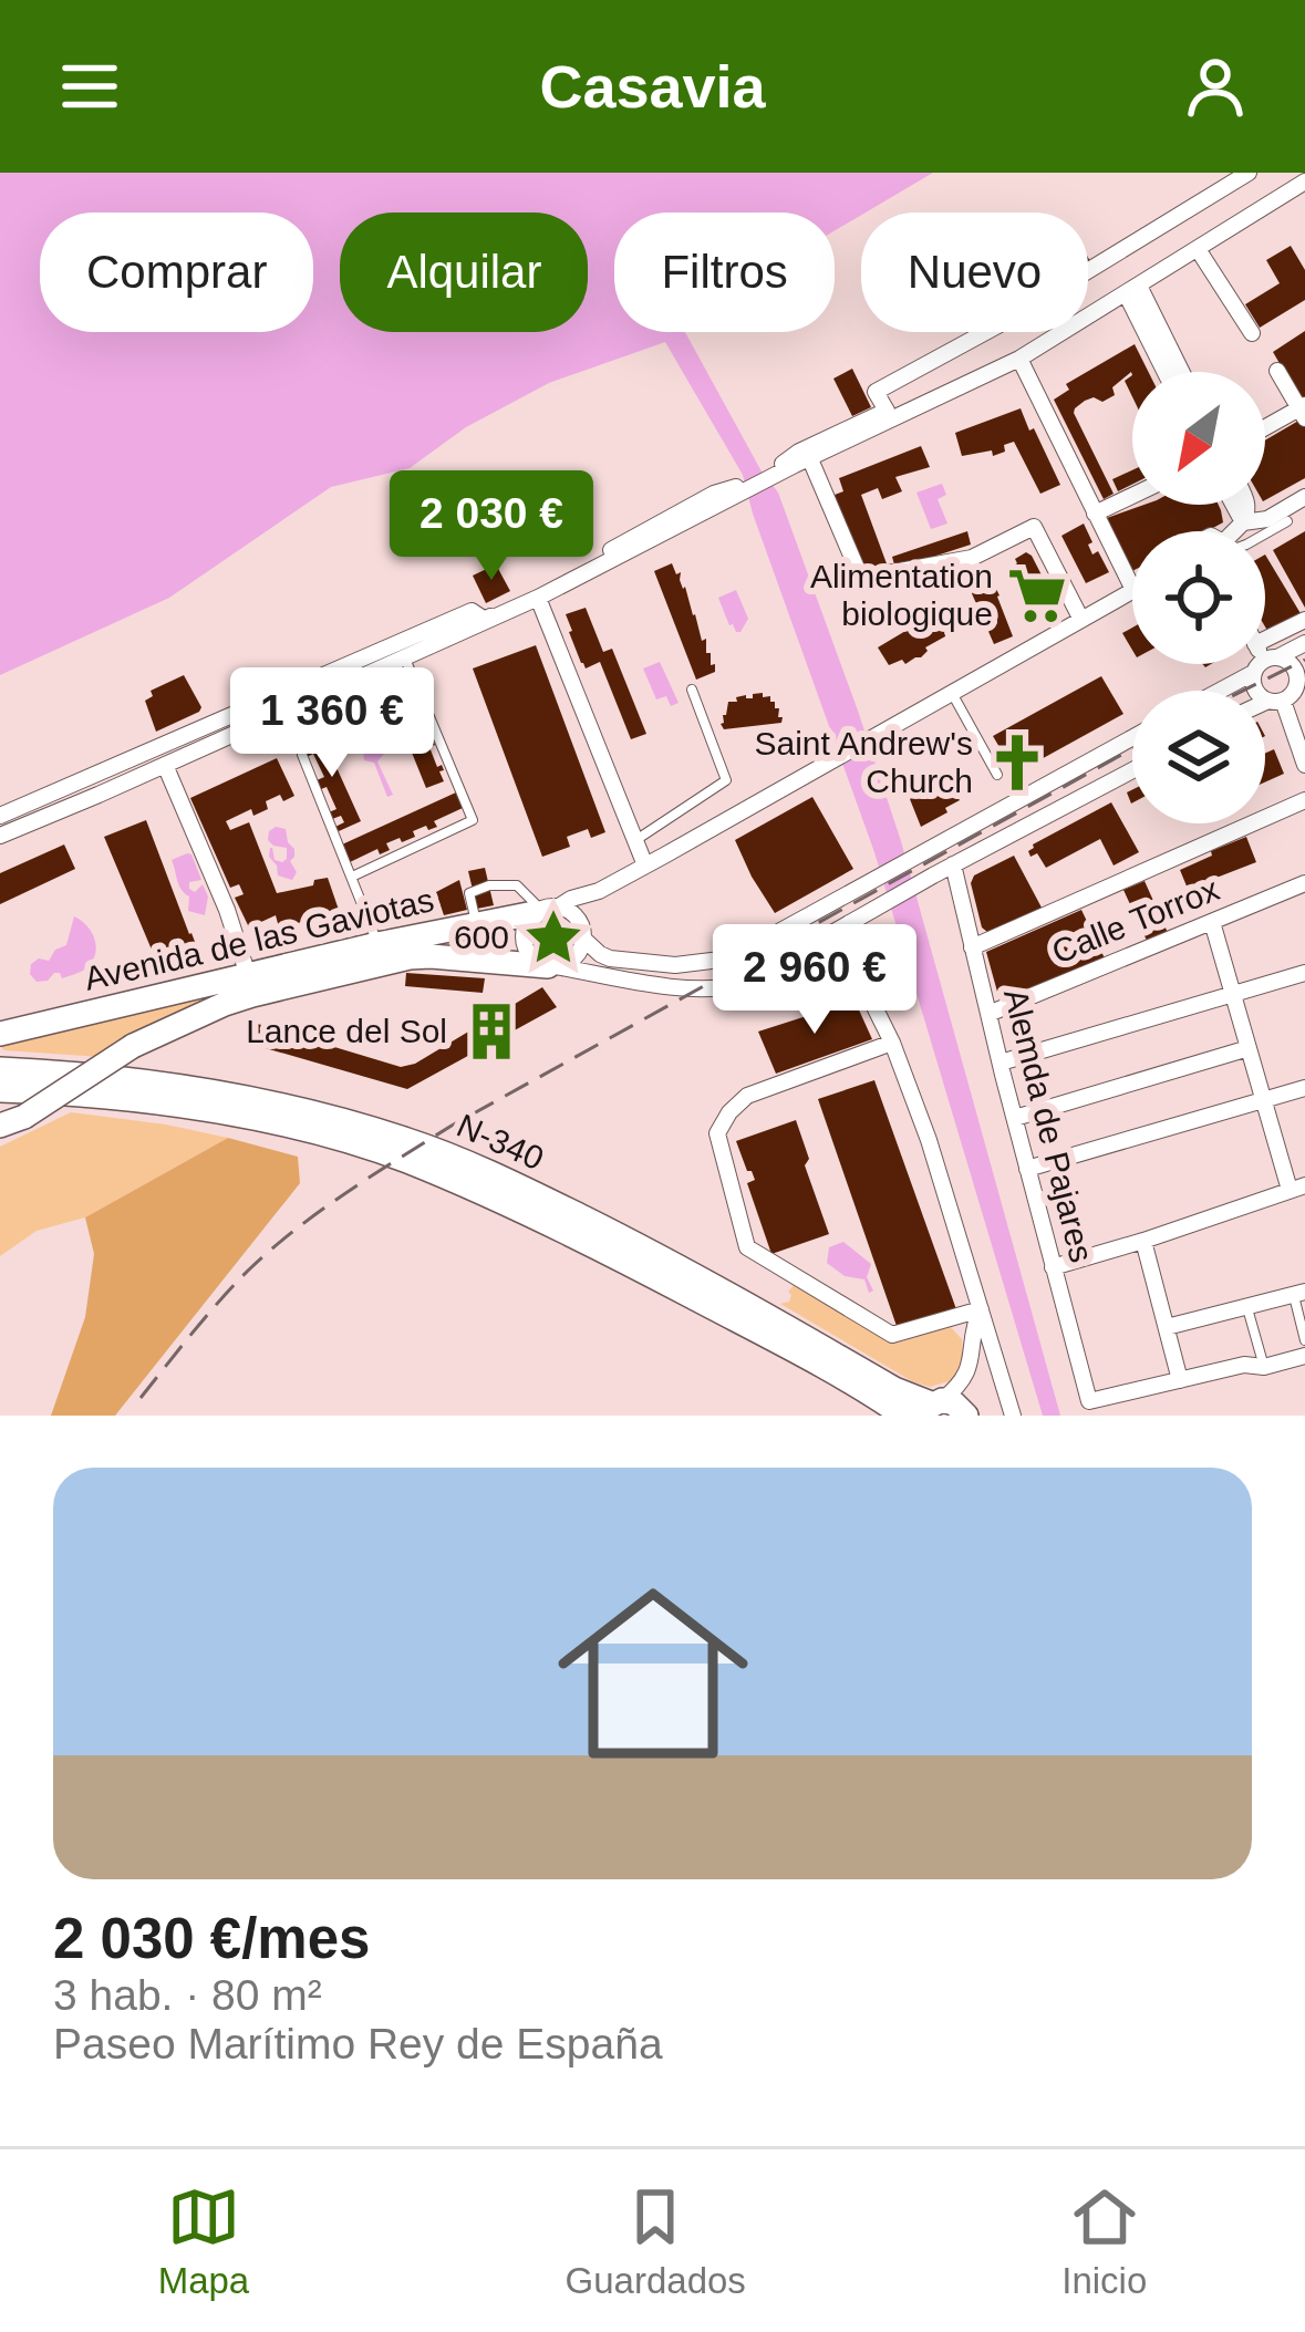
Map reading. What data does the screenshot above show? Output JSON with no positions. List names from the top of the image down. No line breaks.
{"streets":{"main road":["Avenida de las Gaviotas","N-340"],"street":["Calle Torrox","Alemda de Pajares"]},"crossings":[["Calle Torrox","Alemda de Pajares"]],"places":{"supermarket":["Alimentation biologique"],"church":["Saint Andrew's Church"],"place":["600"],"building":["Lance del Sol"]},"north":"bottom left","page":{"header":"Casavia","chip":["Comprar","Alquilar","Filtros","Nuevo"],"price":["2 030 €","1 360 €","2 960 €"],"list":[{"name":"2 030 €/mes","note":"3 hab. · 80 m² · Paseo Marítimo Rey de España"}],"tabs":["Mapa","Guardados","Inicio"]}}
